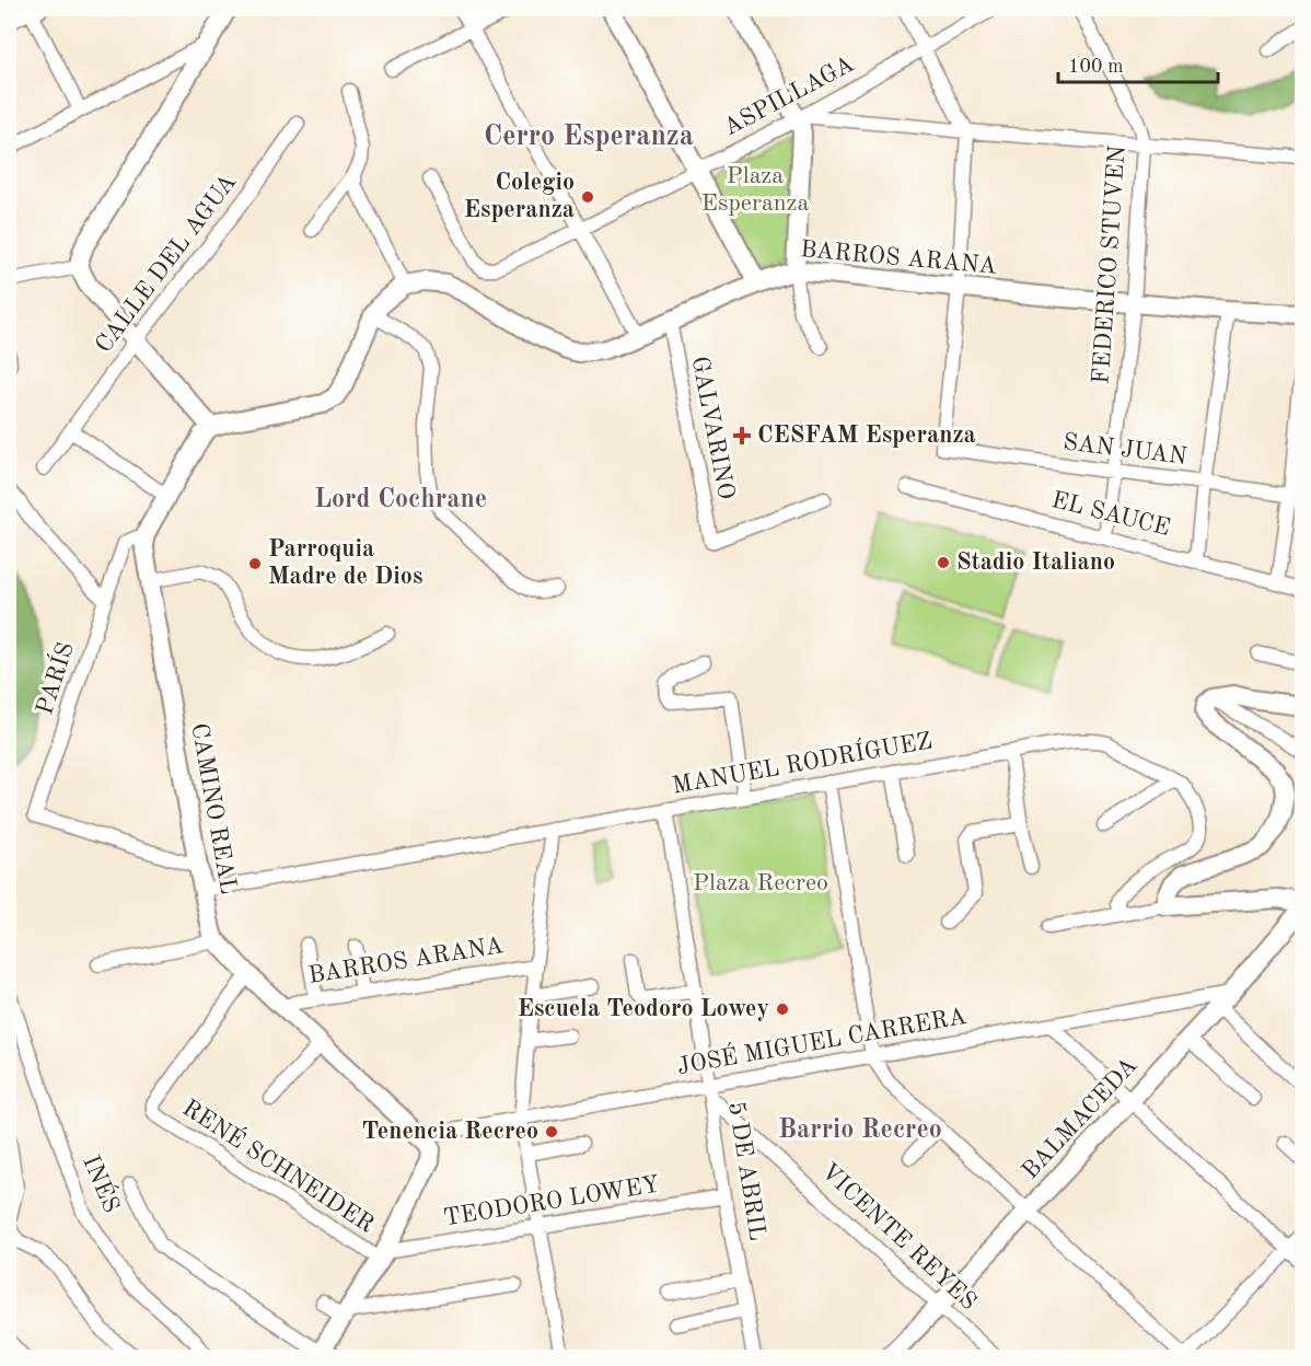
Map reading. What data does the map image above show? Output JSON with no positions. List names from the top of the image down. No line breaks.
{"streets":{"street":["ASPILLAGA","BARROS ARANA","CALLE DEL AGUA","FEDERICO STUVEN","GALVARINO","SAN JUAN","EL SAUCE","PARÍS","MANUEL RODRÍGUEZ","CAMINO REAL","JOSÉ MIGUEL CARRERA","BALMACEDA","RENÉ SCHNEIDER","5 DE ABRIL","INÉS","TEODORO LOWEY","VICENTE REYES"]},"crossings":[["BARROS ARANA","FEDERICO STUVEN"],["BARROS ARANA","GALVARINO"],["BARROS ARANA","SAN JUAN"],["BARROS ARANA","CAMINO REAL"],["FEDERICO STUVEN","SAN JUAN"],["FEDERICO STUVEN","EL SAUCE"],["PARÍS","CAMINO REAL"],["MANUEL RODRÍGUEZ","CAMINO REAL"],["MANUEL RODRÍGUEZ","5 DE ABRIL"],["CAMINO REAL","JOSÉ MIGUEL CARRERA"],["CAMINO REAL","RENÉ SCHNEIDER"],["JOSÉ MIGUEL CARRERA","BALMACEDA"],["JOSÉ MIGUEL CARRERA","5 DE ABRIL"],["JOSÉ MIGUEL CARRERA","VICENTE REYES"],["BALMACEDA","VICENTE REYES"],["RENÉ SCHNEIDER","TEODORO LOWEY"],["5 DE ABRIL","TEODORO LOWEY"],["5 DE ABRIL","VICENTE REYES"]],"districts":["Cerro Esperanza","Lord Cochrane","Barrio Recreo"],"parks":["Plaza Esperanza","Plaza Recreo"],"places":{"other":["Colegio Esperanza","Stadio Italiano","Parroquia Madre de Dios","Escuela Teodoro Lowey","Tenencia Recreo"],"health":["CESFAM Esperanza"]},"scale_bar":"100 m"}
